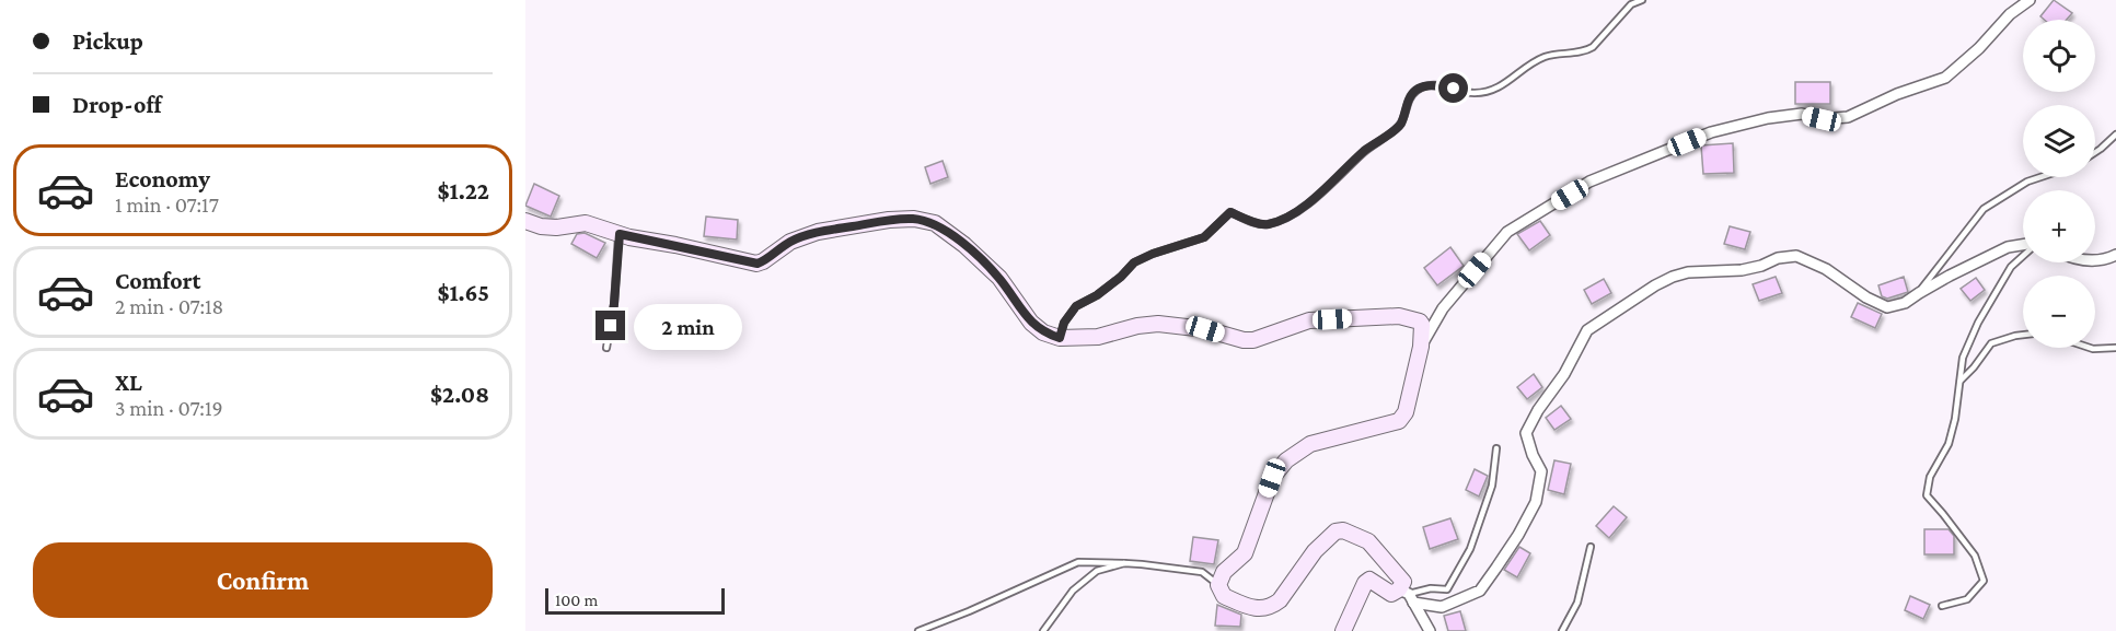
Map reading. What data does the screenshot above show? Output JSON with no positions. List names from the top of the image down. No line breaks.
{"scale_bar":"100 m","page":{"banner":["Pickup","Drop-off"],"map_buttons":["+","−"],"list":[{"name":"Economy","note":"1 min · 07:17","value":"$1.22"},{"name":"Comfort","note":"2 min · 07:18","value":"$1.65"},{"name":"XL","note":"3 min · 07:19","value":"$2.08"}],"bubble":"2 min","buttons":"Confirm","scale":"100 m"}}
